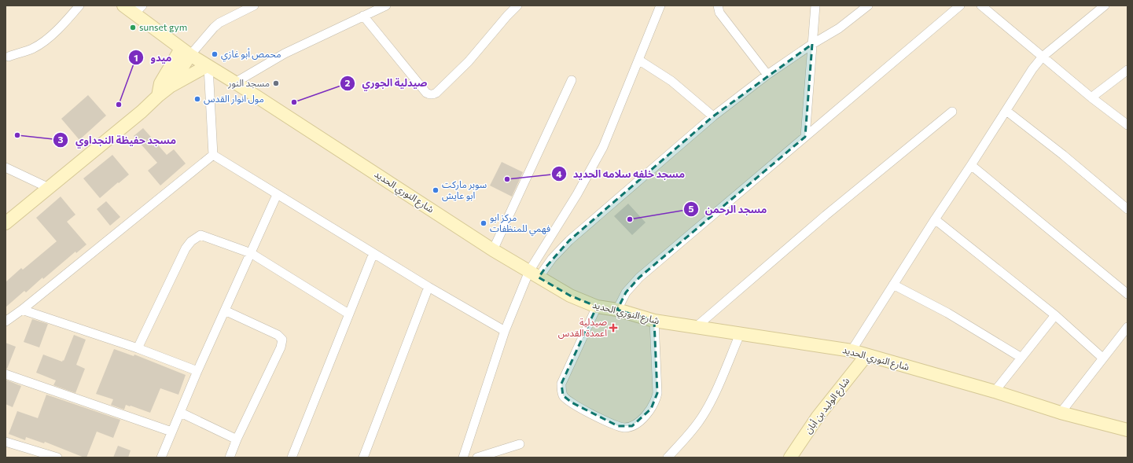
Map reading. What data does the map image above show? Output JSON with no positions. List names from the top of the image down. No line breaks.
{"streets":{"street":["شارع النوري الحديد","شارع الوليد بن أبان"]},"crossings":[["شارع النوري الحديد","شارع الوليد بن أبان"]],"places":{"other":["sunset gym","محمص أبو غازي","مسجد النور","مول انوار القدس","صيدلية الجوري","ميدو","مسجد حفيظة النجداوي","مسجد خلفه سلامه الحديد","سوبر ماركت ابو عايش","مسجد الرحمن","مركز ابو فهمي للمنظفات"],"health":["صيدلية اعمدة القدس"]}}
